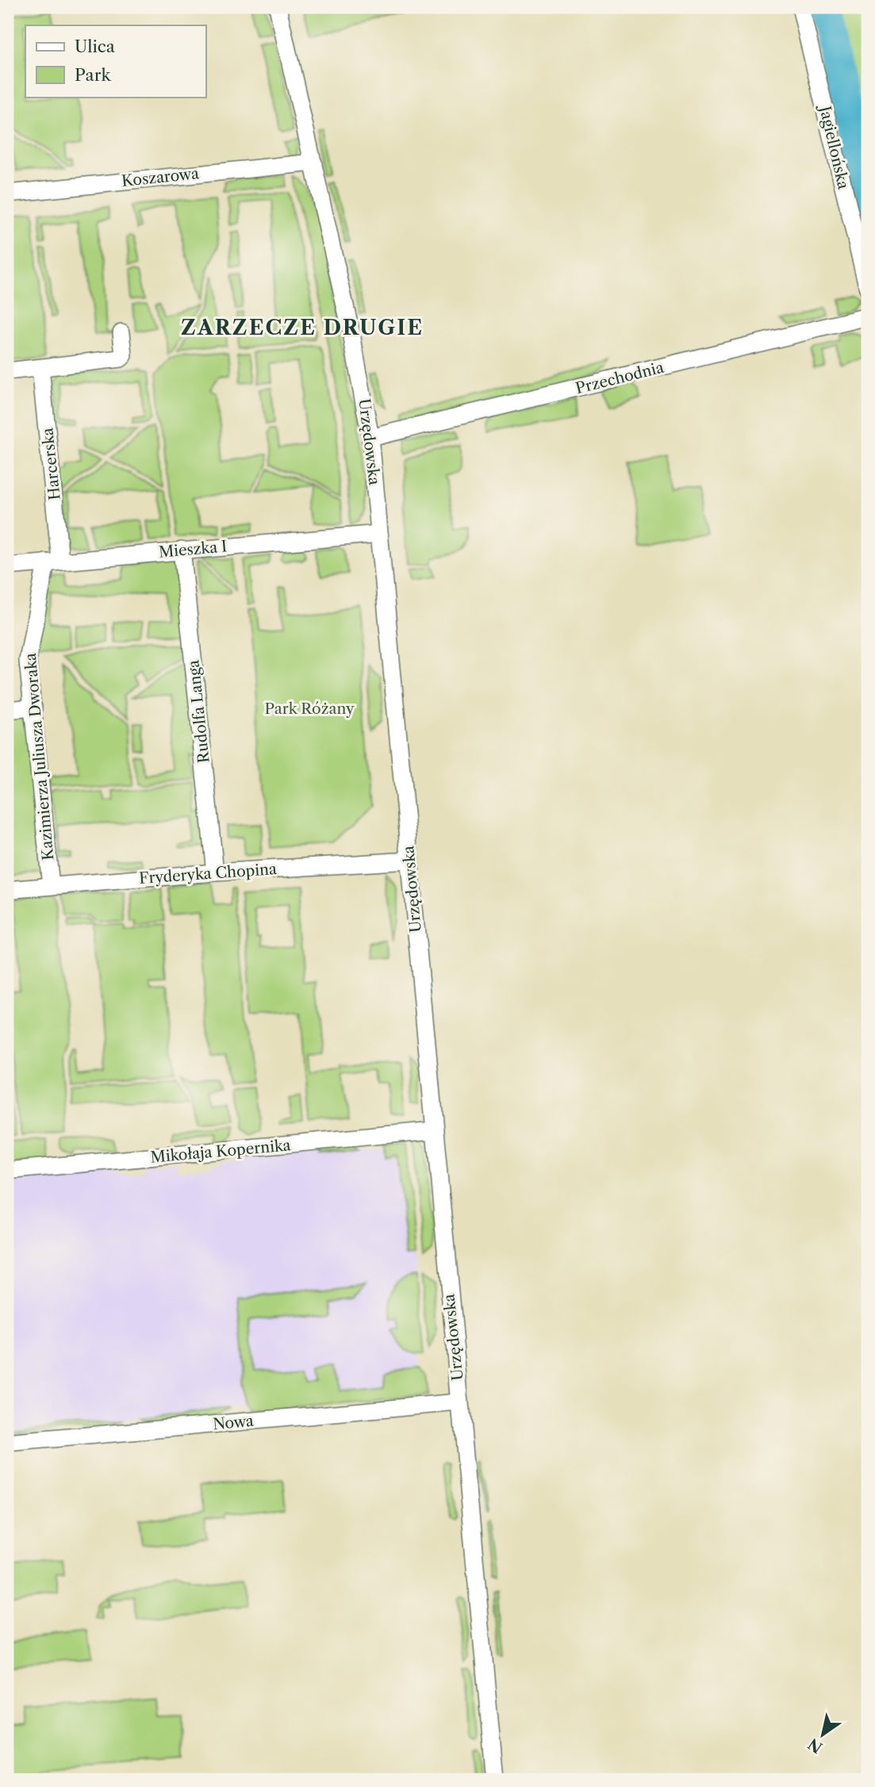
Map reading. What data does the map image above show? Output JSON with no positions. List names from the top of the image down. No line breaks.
{"streets":{"street":["Jagiellońska","Koszarowa","Przechodnia","Urzędowska","Harcerska","Mieszka I","Rudolfa Langa","Kazimierza Juliusza Dworaka","Fryderyka Chopina","Mikołaja Kopernika","Nowa"]},"crossings":[["Koszarowa","Urzędowska"],["Przechodnia","Urzędowska"],["Urzędowska","Mieszka I"],["Urzędowska","Fryderyka Chopina"],["Urzędowska","Mikołaja Kopernika"],["Urzędowska","Nowa"],["Harcerska","Mieszka I"],["Harcerska","Kazimierza Juliusza Dworaka"],["Mieszka I","Rudolfa Langa"],["Mieszka I","Kazimierza Juliusza Dworaka"],["Rudolfa Langa","Fryderyka Chopina"],["Kazimierza Juliusza Dworaka","Fryderyka Chopina"]],"districts":["ZARZECZE DRUGIE"],"parks":["Park Różany"],"legend":["Ulica","Park"],"north":"bottom left"}
